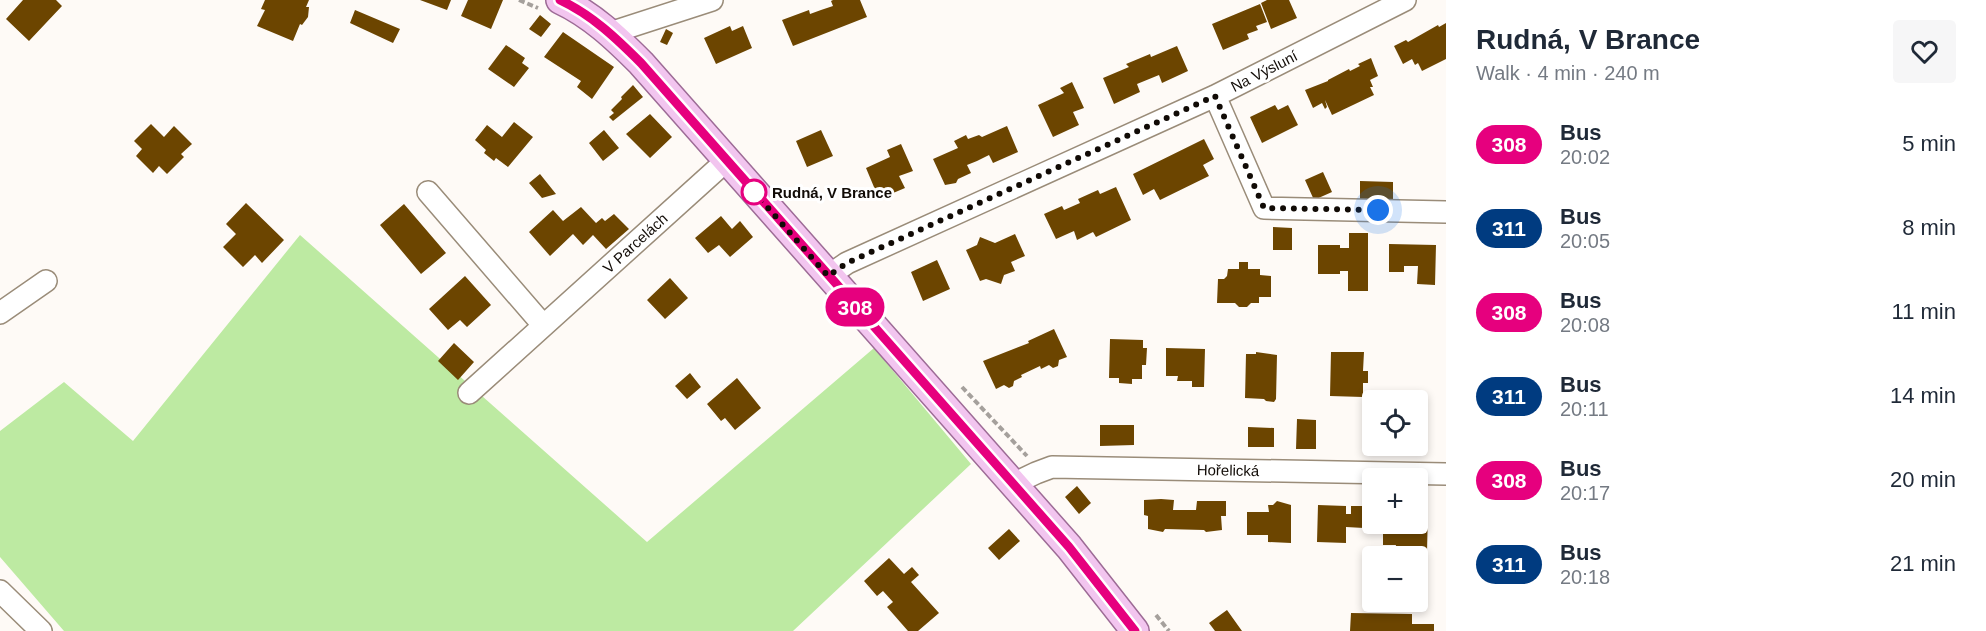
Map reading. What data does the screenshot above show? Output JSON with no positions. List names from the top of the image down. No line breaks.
{"streets":{"street":["Na Výsluní","V Parcelách","Hořelická"]},"places":["Rudná, V Brance"],"lines":["bus line 308"],"page":{"on_map":"308","heading":["Rudná, V Brance","Walk · 4 min · 240 m"],"list":[{"mark":"308","name":"Bus","note":"20:02","value":"5 min"},{"mark":"311","name":"Bus","note":"20:05","value":"8 min"},{"mark":"308","name":"Bus","note":"20:08","value":"11 min"},{"mark":"311","name":"Bus","note":"20:11","value":"14 min"},{"mark":"308","name":"Bus","note":"20:17","value":"20 min"},{"mark":"311","name":"Bus","note":"20:18","value":"21 min"}],"map_buttons":["+","−"]}}
